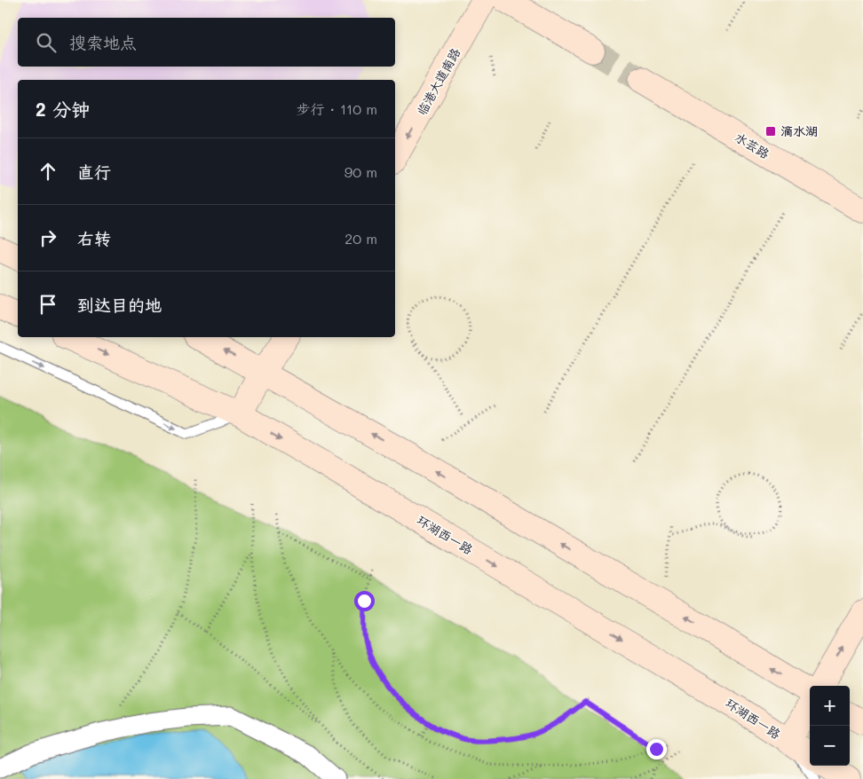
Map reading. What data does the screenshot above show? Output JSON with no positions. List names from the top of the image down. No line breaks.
{"streets":{"main road":["临港大道南路","水芸路","环湖西一路"]},"one_way":["临港大道南路"],"places":{"transit":["滴水湖"]},"page":{"search":"搜索地点","heading":["2 分钟","步行 · 110 m"],"list":[["直行","90 m"],["右转","20 m"],"到达目的地"],"map_buttons":["+","−"]}}
